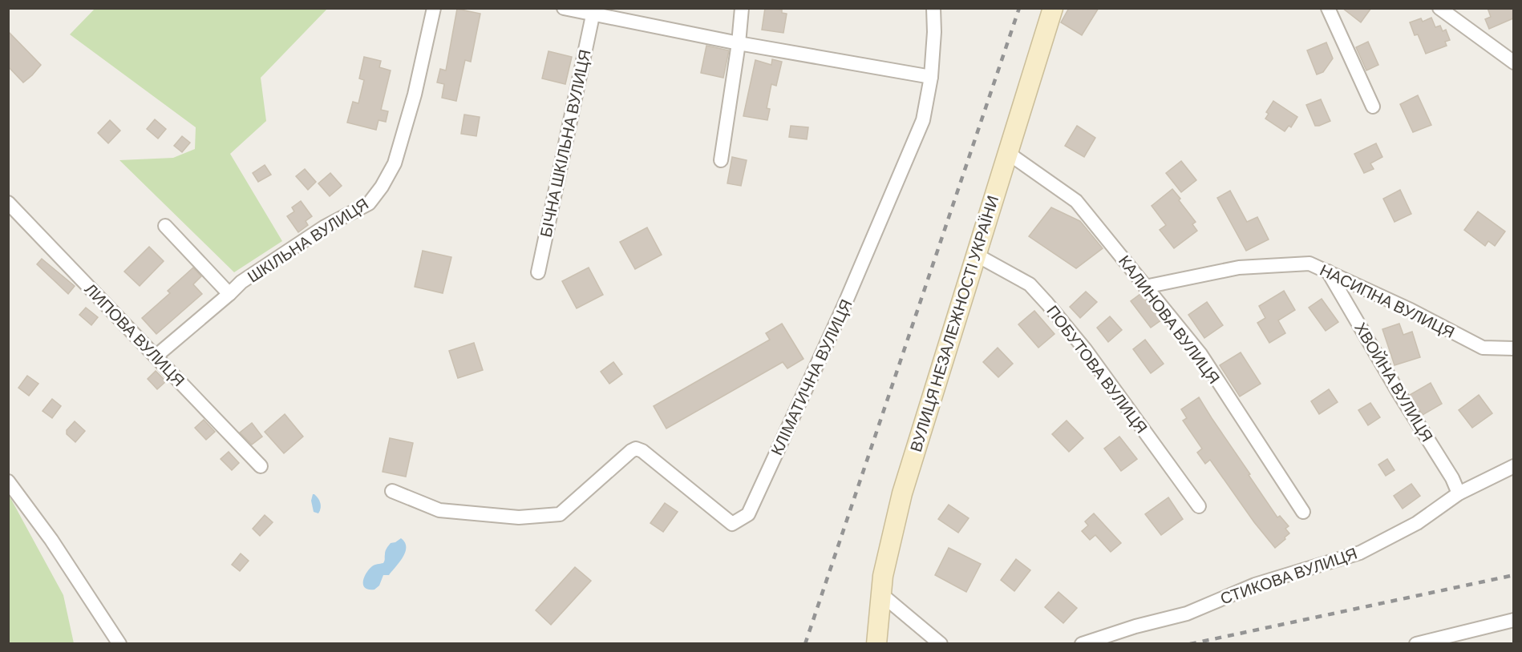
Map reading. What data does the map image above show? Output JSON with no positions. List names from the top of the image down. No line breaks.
{"streets":{"main road":["ВУЛИЦЯ НЕЗАЛЕЖНОСТІ УКРАЇНИ"],"street":["БІЧНА ШКІЛЬНА ВУЛИЦЯ","ШКІЛЬНА ВУЛИЦЯ","НАСИПНА ВУЛИЦЯ","КАЛИНОВА ВУЛИЦЯ","ЛИПОВА ВУЛИЦЯ","ПОБУТОВА ВУЛИЦЯ","КЛІМАТИЧНА ВУЛИЦЯ","ХВОЙНА ВУЛИЦЯ","СТИКОВА ВУЛИЦЯ"]},"crossings":[["ШКІЛЬНА ВУЛИЦЯ","ЛИПОВА ВУЛИЦЯ"],["НАСИПНА ВУЛИЦЯ","КАЛИНОВА ВУЛИЦЯ"],["НАСИПНА ВУЛИЦЯ","ХВОЙНА ВУЛИЦЯ"],["КАЛИНОВА ВУЛИЦЯ","ВУЛИЦЯ НЕЗАЛЕЖНОСТІ УКРАЇНИ"],["ВУЛИЦЯ НЕЗАЛЕЖНОСТІ УКРАЇНИ","ПОБУТОВА ВУЛИЦЯ"],["ХВОЙНА ВУЛИЦЯ","СТИКОВА ВУЛИЦЯ"]]}
